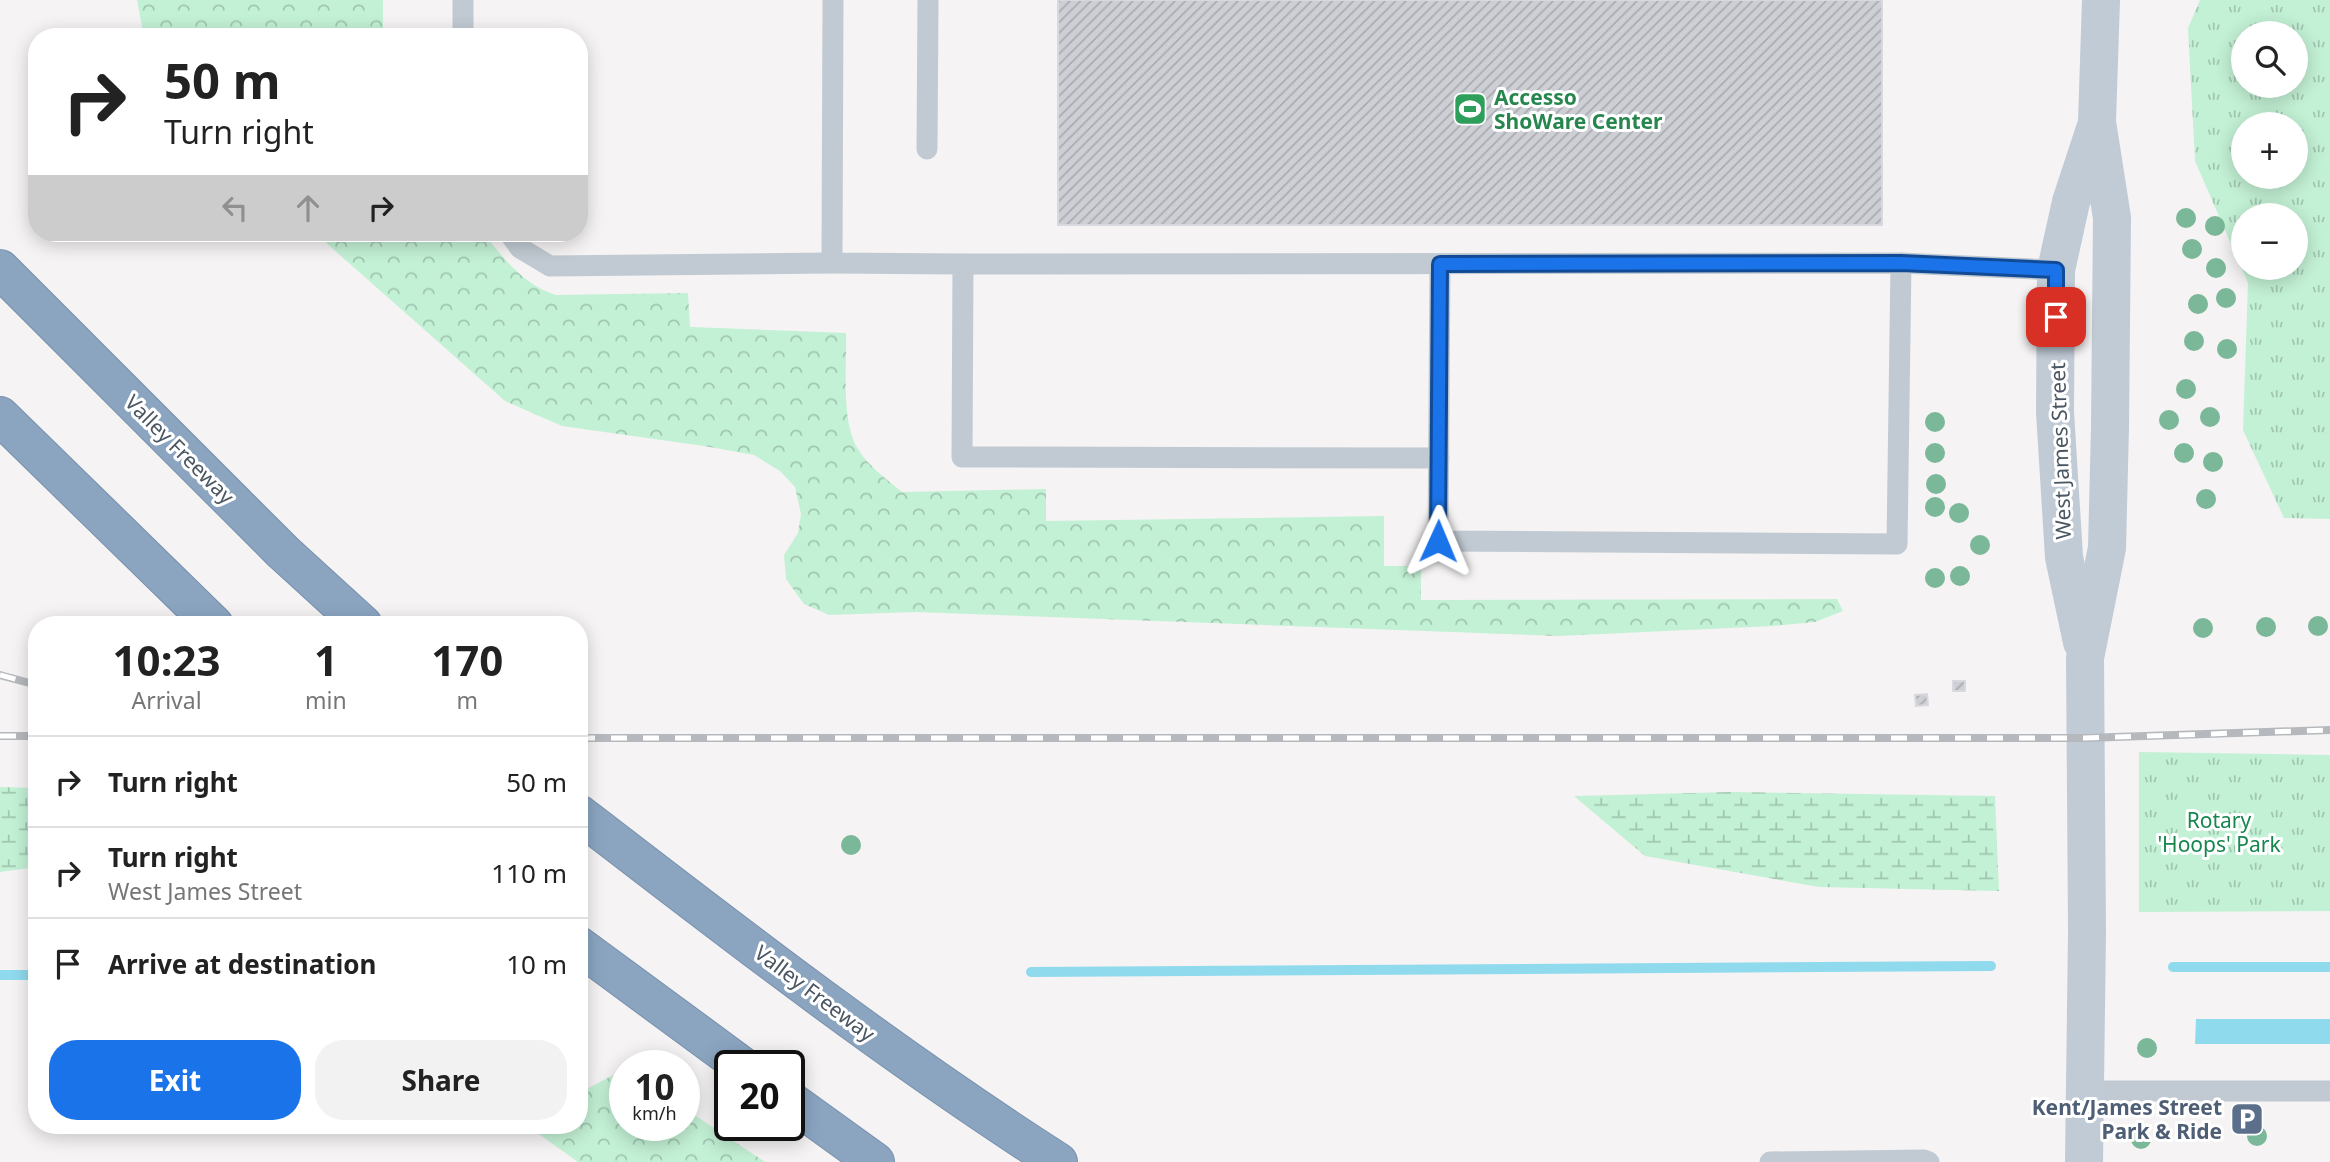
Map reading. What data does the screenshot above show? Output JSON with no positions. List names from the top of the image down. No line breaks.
{"streets":{"highway":["Valley Freeway"],"main road":["West James Street"]},"parks":["Rotary 'Hoops' Park"],"places":{"sports":["Accesso ShoWare Center"],"parking":["Kent/James Street Park & Ride"]},"page":{"map_buttons":["+","−"],"turn":["50 m","Turn right"],"eta":["10:23","Arrival","1","min","170","m"],"list":[{"name":"Turn right","value":"50 m"},{"name":"Turn right","note":"West James Street","value":"110 m"},{"name":"Arrive at destination","value":"10 m"}],"buttons":["Exit","Share"],"speed":"10 km/h","limit":"20"}}
